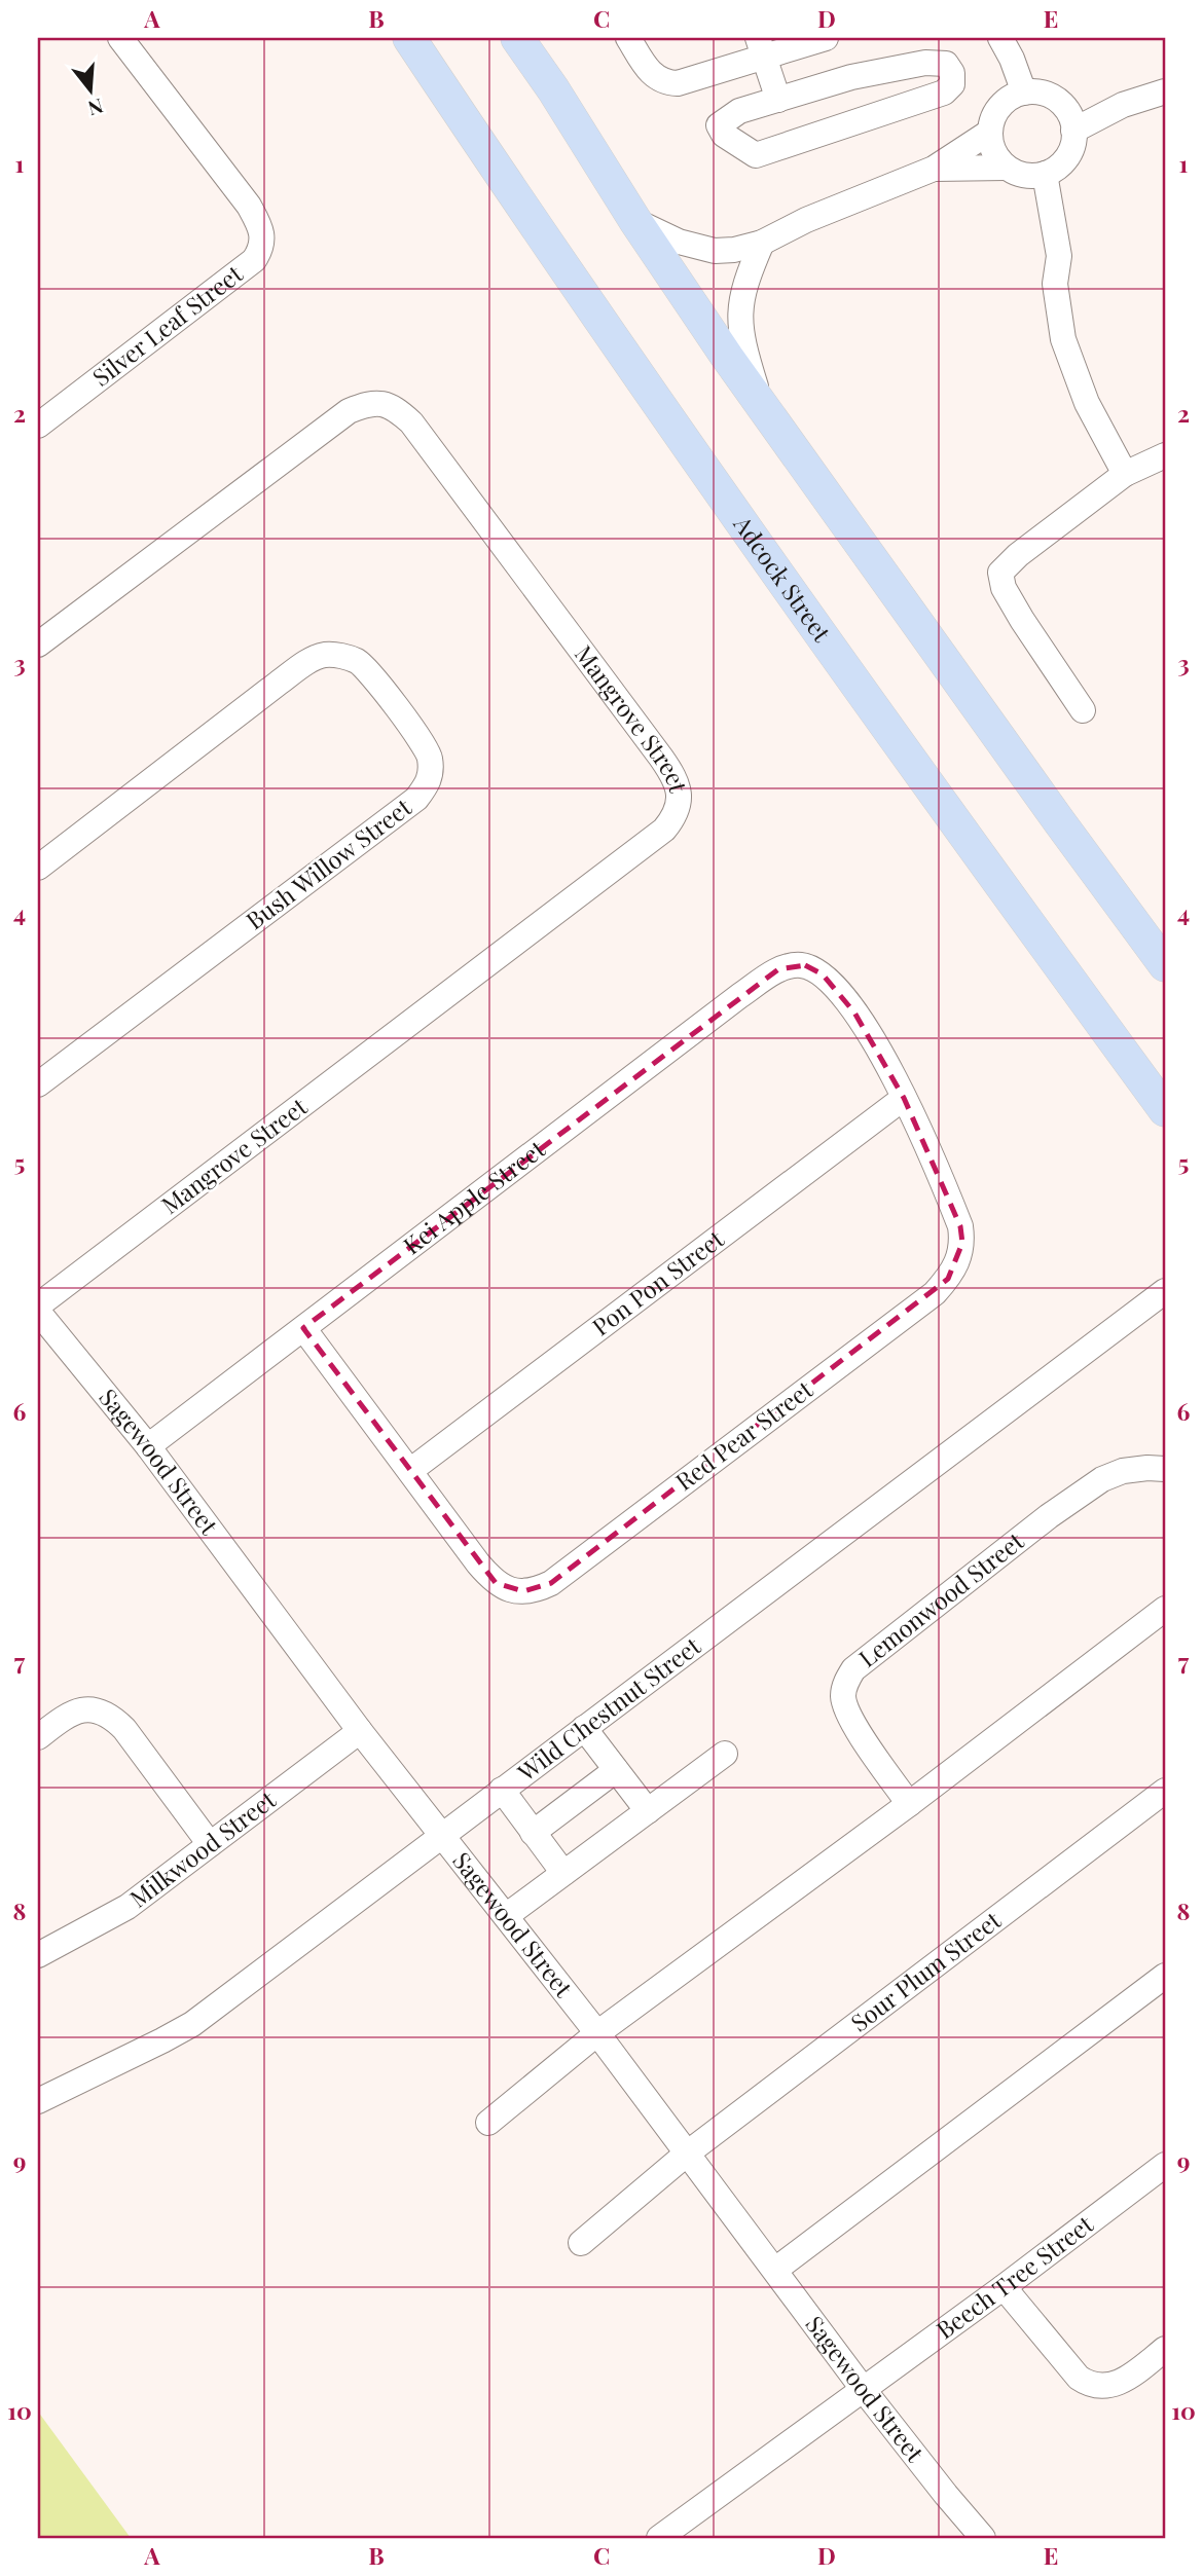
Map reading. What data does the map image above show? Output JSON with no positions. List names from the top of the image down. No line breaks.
{"streets":{"main road":["Adcock Street"],"street":["Silver Leaf Street","Mangrove Street","Bush Willow Street","Kei Apple Street","Pon Pon Street","Red Pear Street","Sagewood Street","Lemonwood Street","Wild Chestnut Street","Milkwood Street","Sour Plum Street","Beech Tree Street"]},"crossings":[["Kei Apple Street","Red Pear Street"],["Kei Apple Street","Sagewood Street"],["Pon Pon Street","Red Pear Street"],["Sagewood Street","Wild Chestnut Street"],["Sagewood Street","Milkwood Street"],["Sagewood Street","Sour Plum Street"],["Sagewood Street","Beech Tree Street"]],"north":"bottom","grid":{"columns":["A","B","C","D","E"],"rows":["1","2","3","4","5","6","7","8","9","10"]}}
